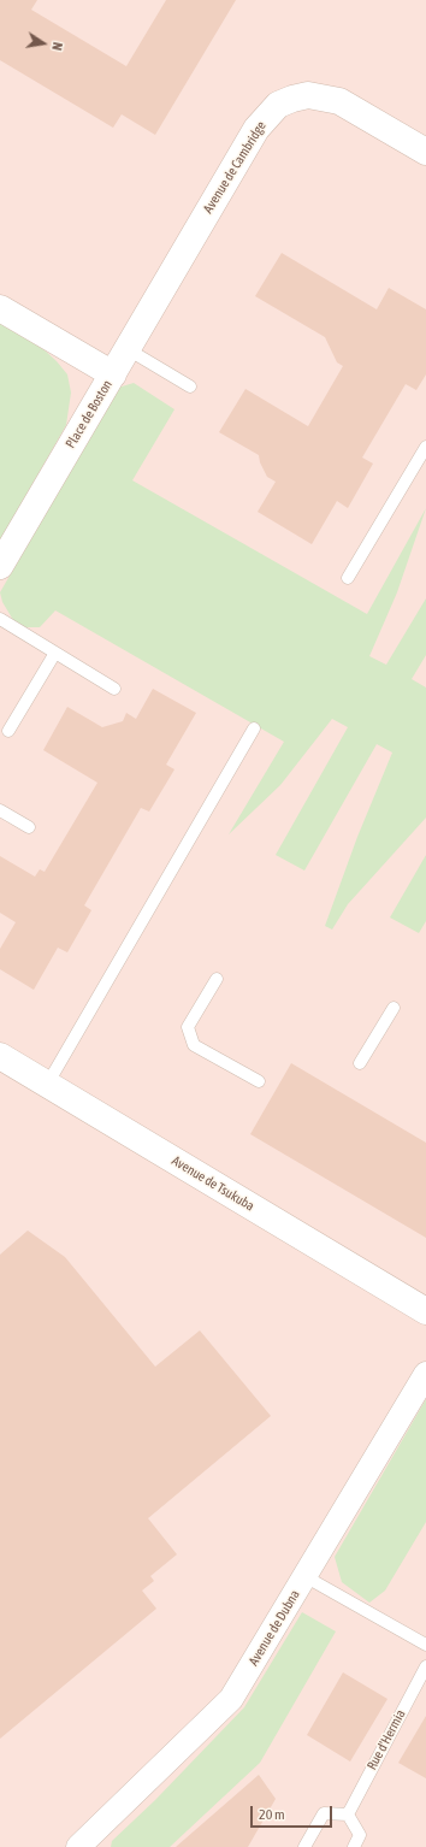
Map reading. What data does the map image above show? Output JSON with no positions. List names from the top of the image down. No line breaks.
{"streets":{"street":["Avenue de Cambridge","Place de Boston","Avenue de Tsukuba","Avenue de Dubna"],"lane":["Rue d'Hermia"]},"crossings":[["Avenue de Cambridge","Place de Boston"]],"scale_bar":"20 m","north":"right"}
